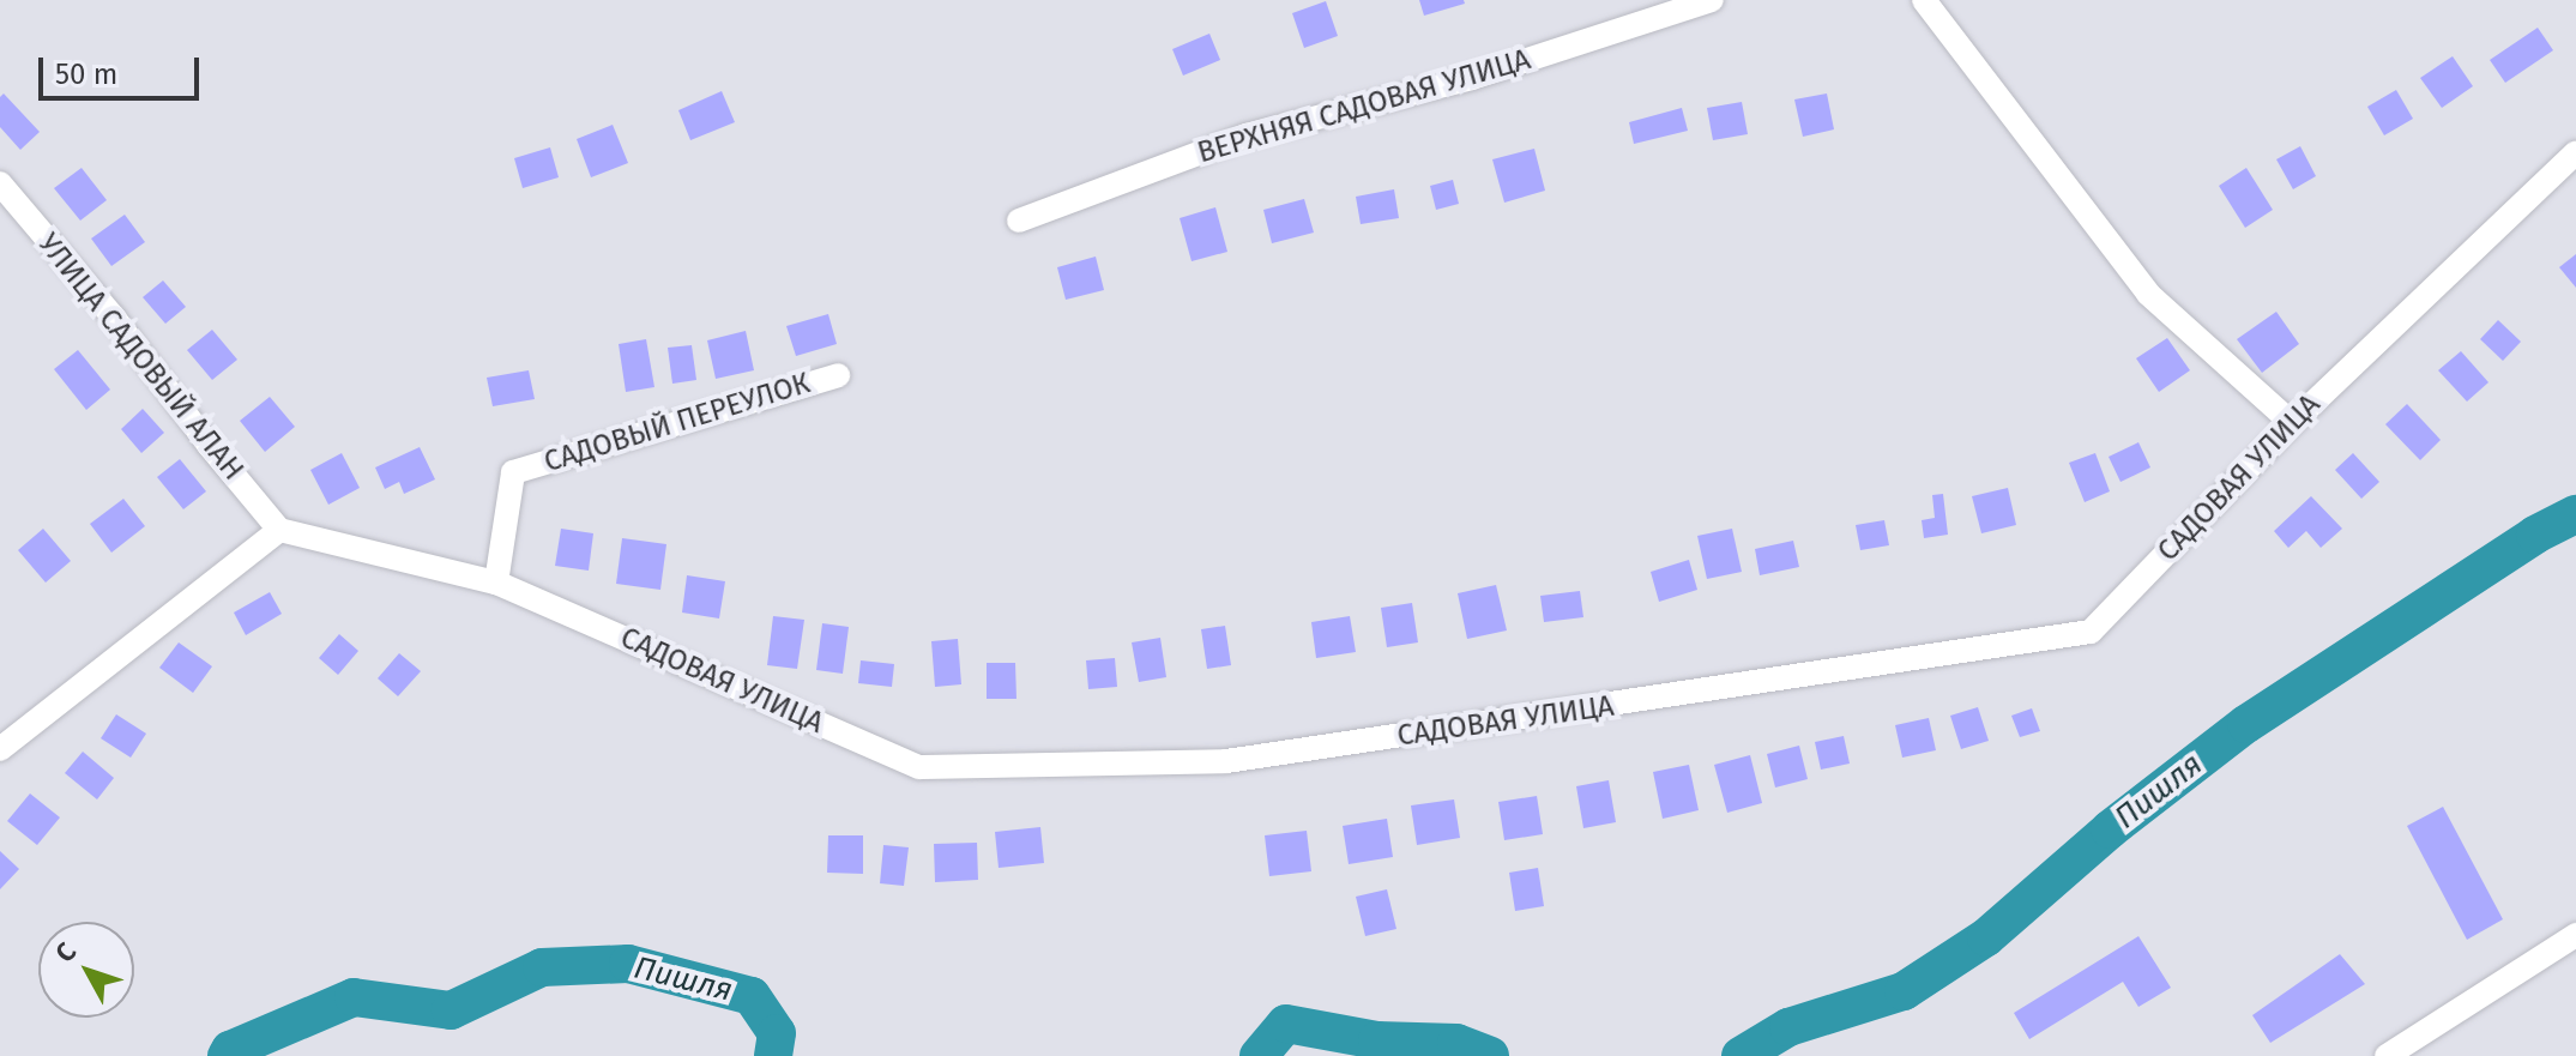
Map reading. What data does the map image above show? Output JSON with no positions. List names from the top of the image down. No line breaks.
{"streets":{"street":["ВЕРХНЯЯ САДОВАЯ УЛИЦА","УЛИЦА САДОВЫЙ АЛАН","САДОВЫЙ ПЕРЕУЛОК","САДОВАЯ УЛИЦА"]},"crossings":[["УЛИЦА САДОВЫЙ АЛАН","САДОВАЯ УЛИЦА"],["САДОВЫЙ ПЕРЕУЛОК","САДОВАЯ УЛИЦА"]],"water":["Пишля"],"scale_bar":"50 m","north":"top left"}
